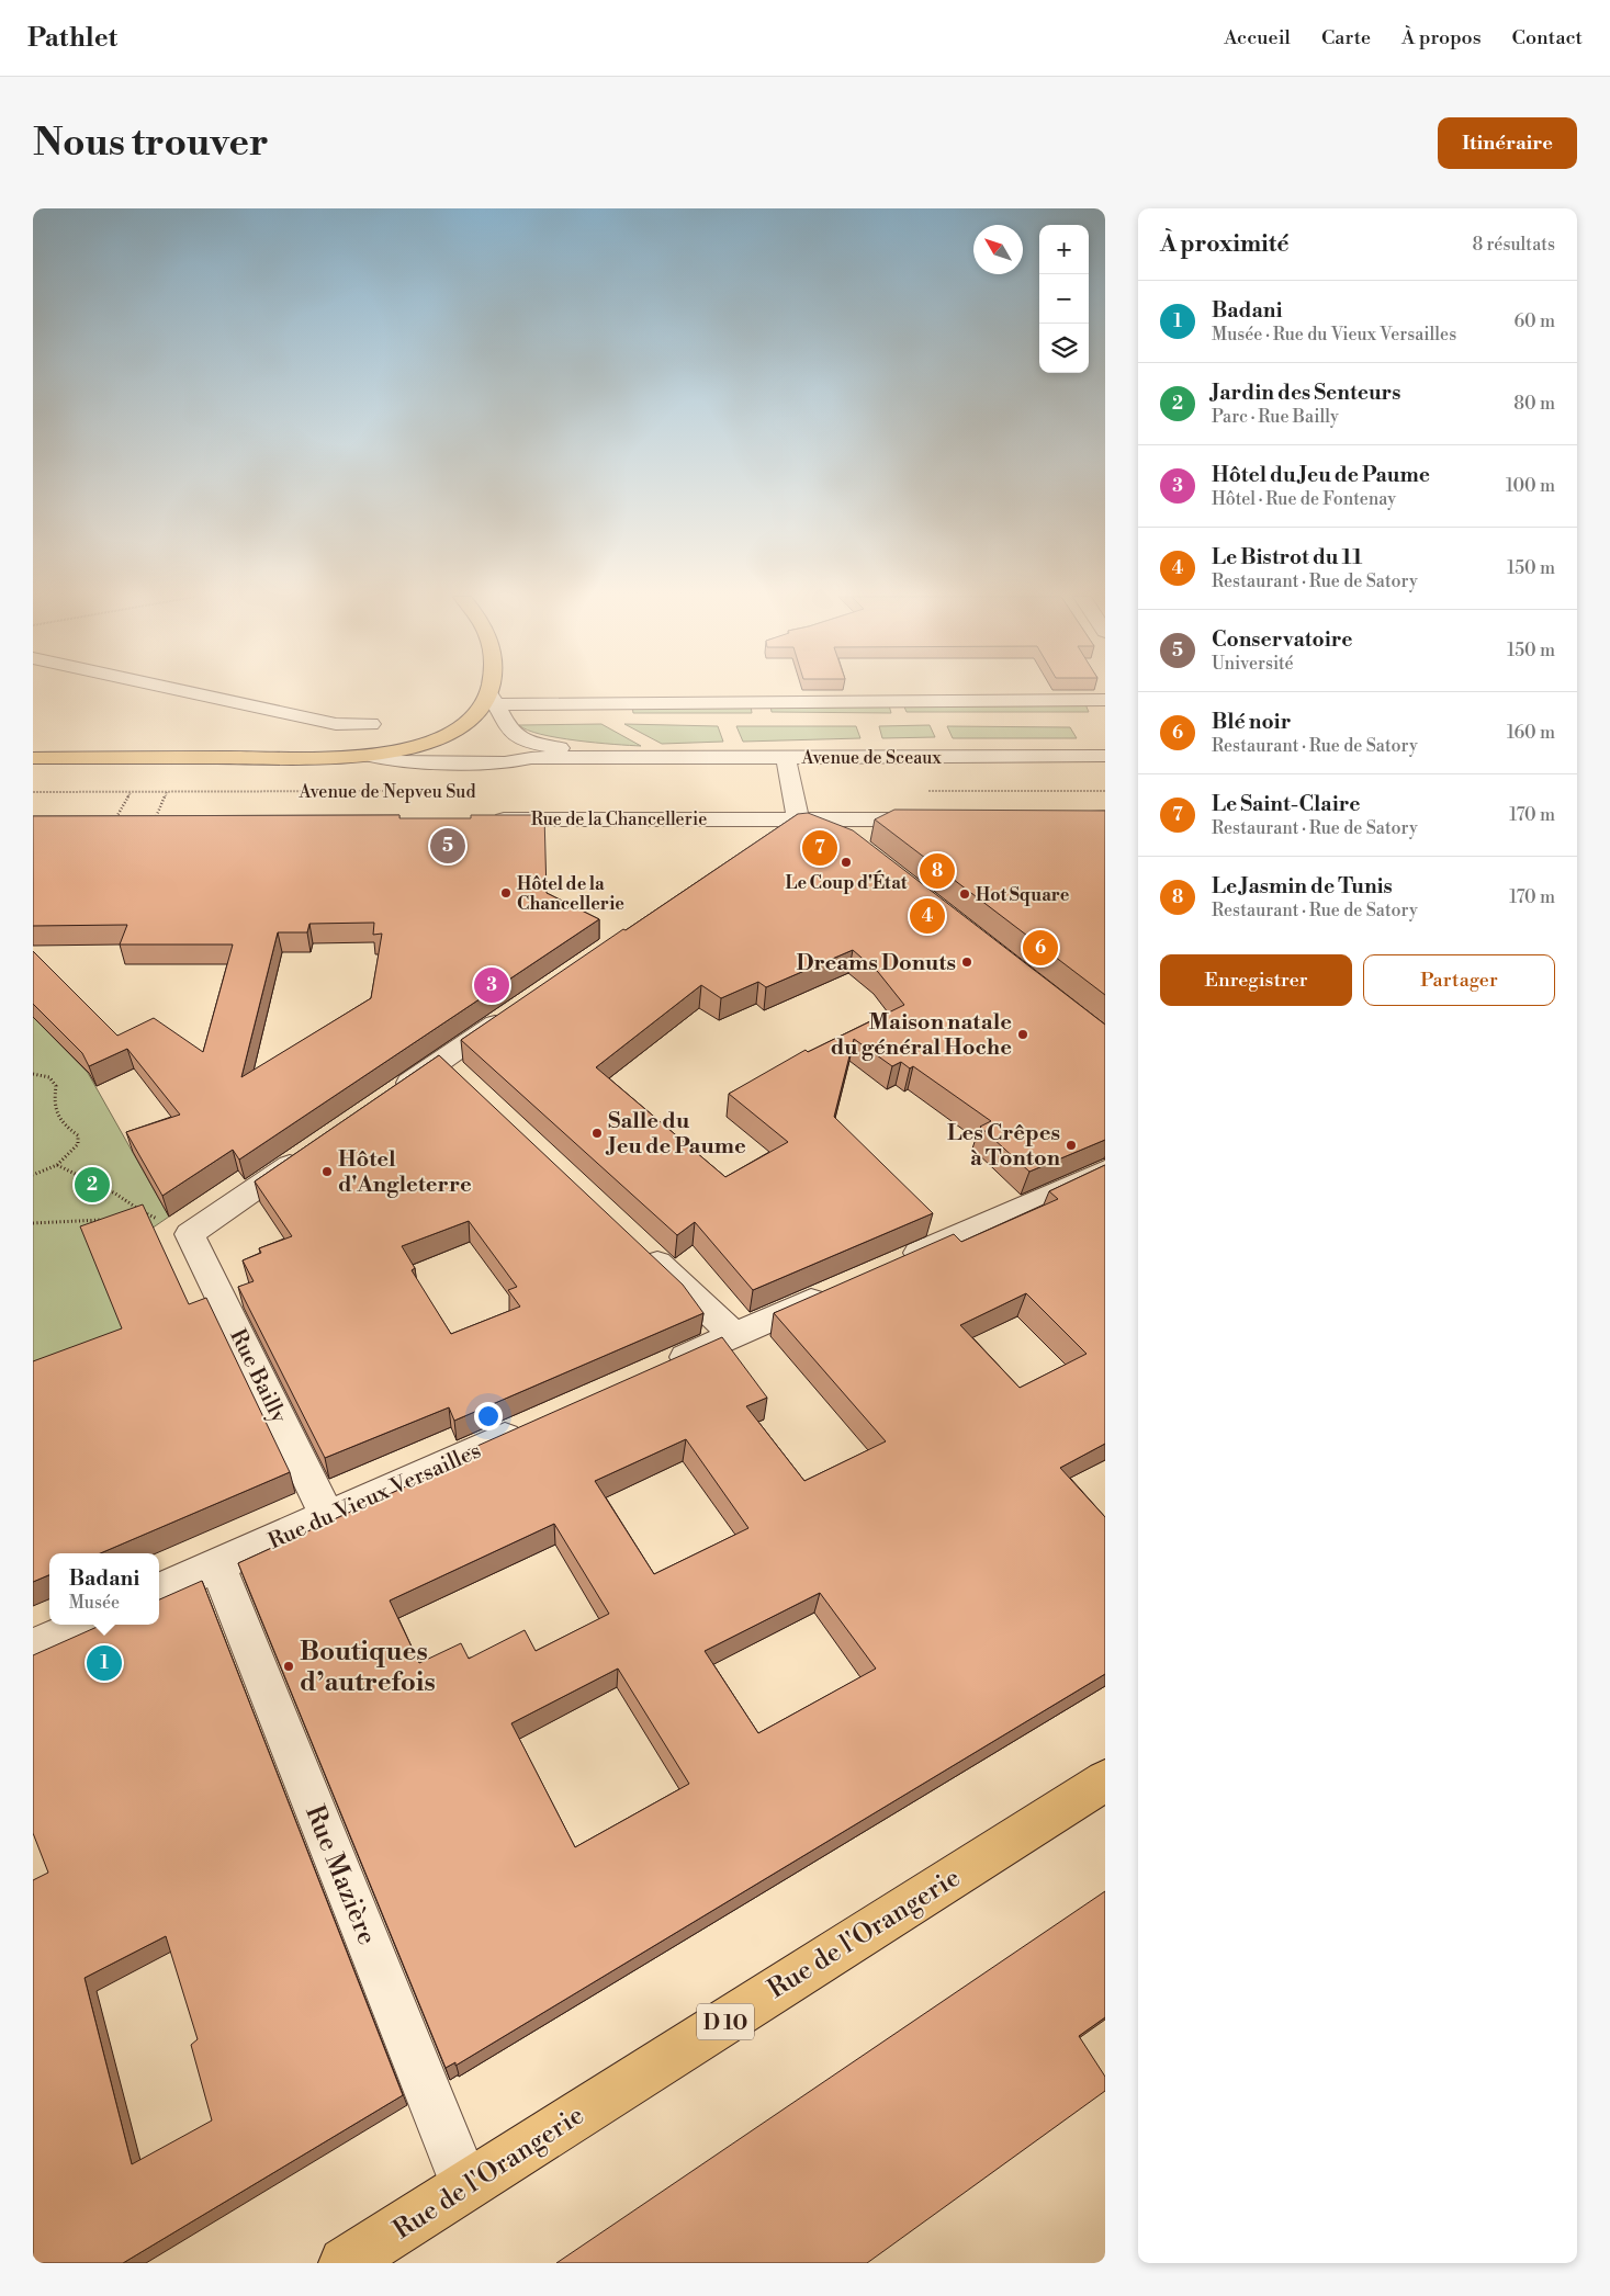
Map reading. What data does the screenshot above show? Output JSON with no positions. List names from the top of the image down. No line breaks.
{"streets":{"main road":["Avenue de Nepveu Sud","Rue de l'Orangerie","D 10"],"street":["Avenue de Sceaux","Rue de la Chancellerie","Rue Bailly","Rue du Vieux Versailles","Rue Mazière"]},"crossings":[["Avenue de Sceaux","Avenue de Nepveu Sud"],["Rue Bailly","Rue du Vieux Versailles"],["Rue du Vieux Versailles","Rue Mazière"],["Rue Mazière","Rue de l'Orangerie"]],"places":["Le Coup d'État","Hôtel de la Chancellerie","Hot Square","Dreams Donuts","Maison natale du général Hoche","Salle du Jeu de Paume","Les Crêpes à Tonton","Hôtel d'Angleterre","Boutiques d’autrefois"],"north":"top left","page":{"header":"Pathlet","nav":["Accueil","Carte","À propos","Contact"],"buttons":["Itinéraire",["Enregistrer","Partager"]],"title":"Nous trouver","heading":["À proximité","8 résultats"],"map_buttons":["+","−"],"list":[{"mark":"1","name":"Badani","note":"Musée · Rue du Vieux Versailles","value":"60 m"},{"mark":"2","name":"Jardin des Senteurs","note":"Parc · Rue Bailly","value":"80 m"},{"mark":"3","name":"Hôtel du Jeu de Paume","note":"Hôtel · Rue de Fontenay","value":"100 m"},{"mark":"4","name":"Le Bistrot du 11","note":"Restaurant · Rue de Satory","value":"150 m"},{"mark":"5","name":"Conservatoire","note":"Université","value":"150 m"},{"mark":"6","name":"Blé noir","note":"Restaurant · Rue de Satory","value":"160 m"},{"mark":"7","name":"Le Saint-Claire","note":"Restaurant · Rue de Satory","value":"170 m"},{"mark":"8","name":"Le Jasmin de Tunis","note":"Restaurant · Rue de Satory","value":"170 m"}],"pins":["5","7","8","4","6","3","2","1"],"popup":["Badani","Musée"]}}
